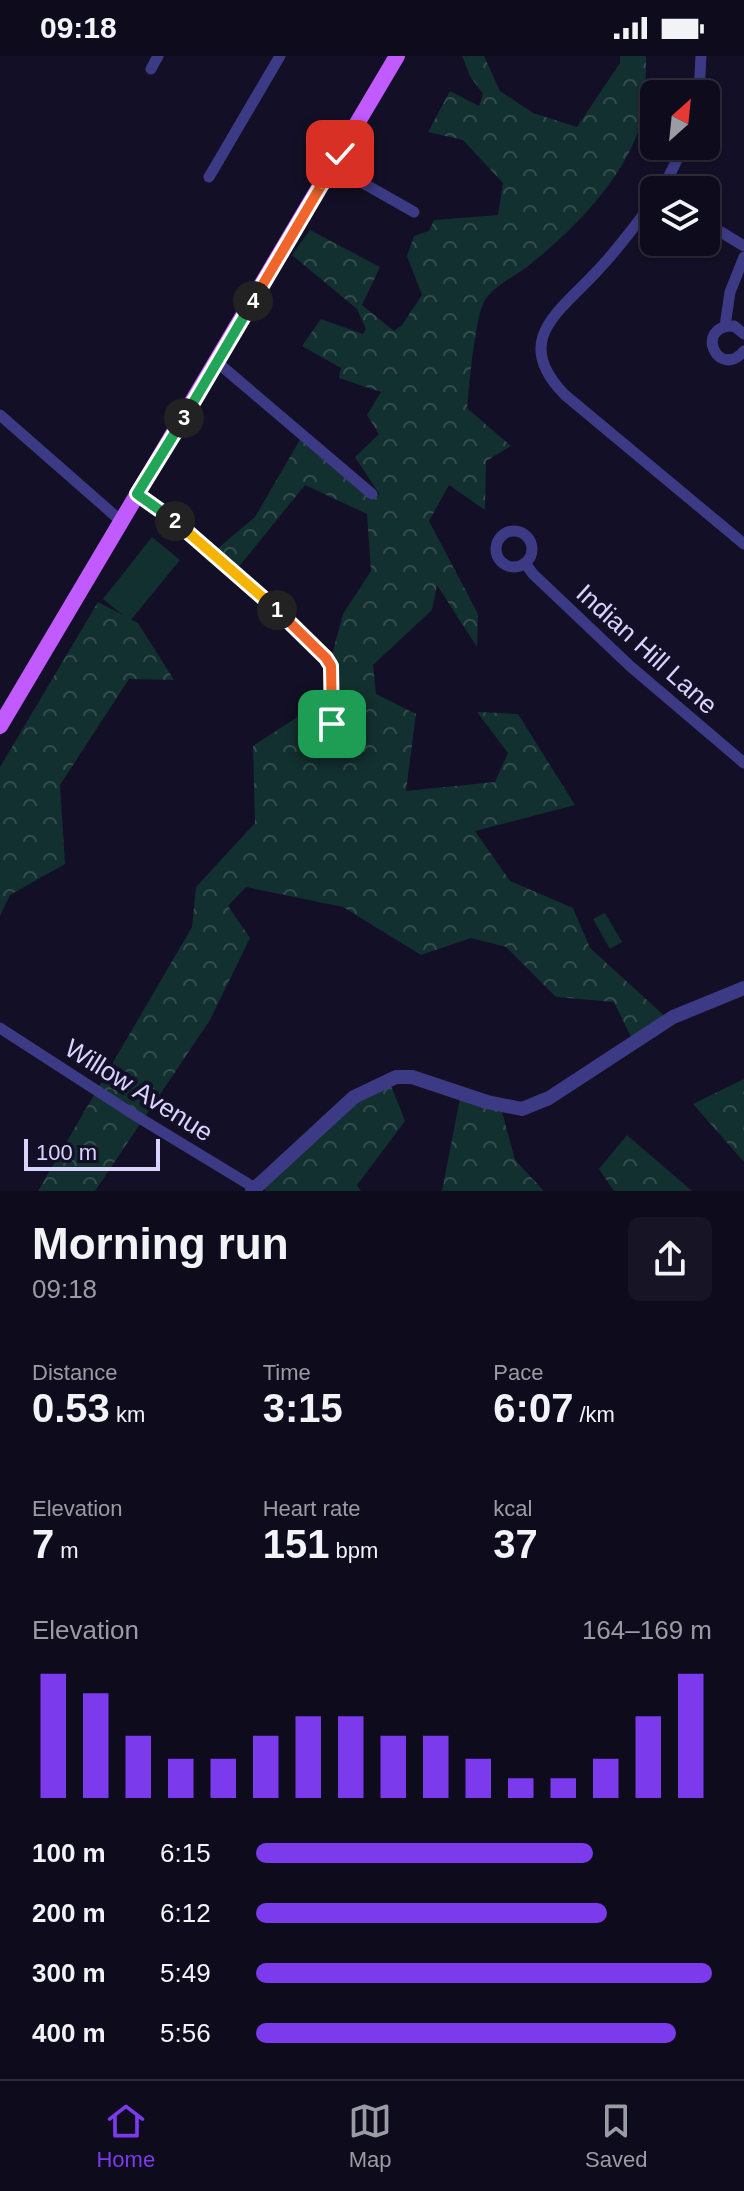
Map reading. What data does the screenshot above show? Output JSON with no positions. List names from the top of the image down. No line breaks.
{"streets":{"street":["Indian Hill Lane","Willow Avenue"]},"scale_bar":"100 m","north":"top right","page":{"status":"09:18","pins":["4","3","2","1"],"scale":"100 m","heading":["Morning run","09:18"],"stats":[["Distance","0.53 km"],["Time","3:15"],["Pace","6:07 /km"],["Elevation","7 m"],["Heart rate","151 bpm"],["kcal","37"]],"chart":["Elevation","164–169 m"],"list":[{"name":"100 m","note":"6:15"},{"name":"200 m","note":"6:12"},{"name":"300 m","note":"5:49"},{"name":"400 m","note":"5:56"}],"tabs":["Home","Map","Saved"]}}
